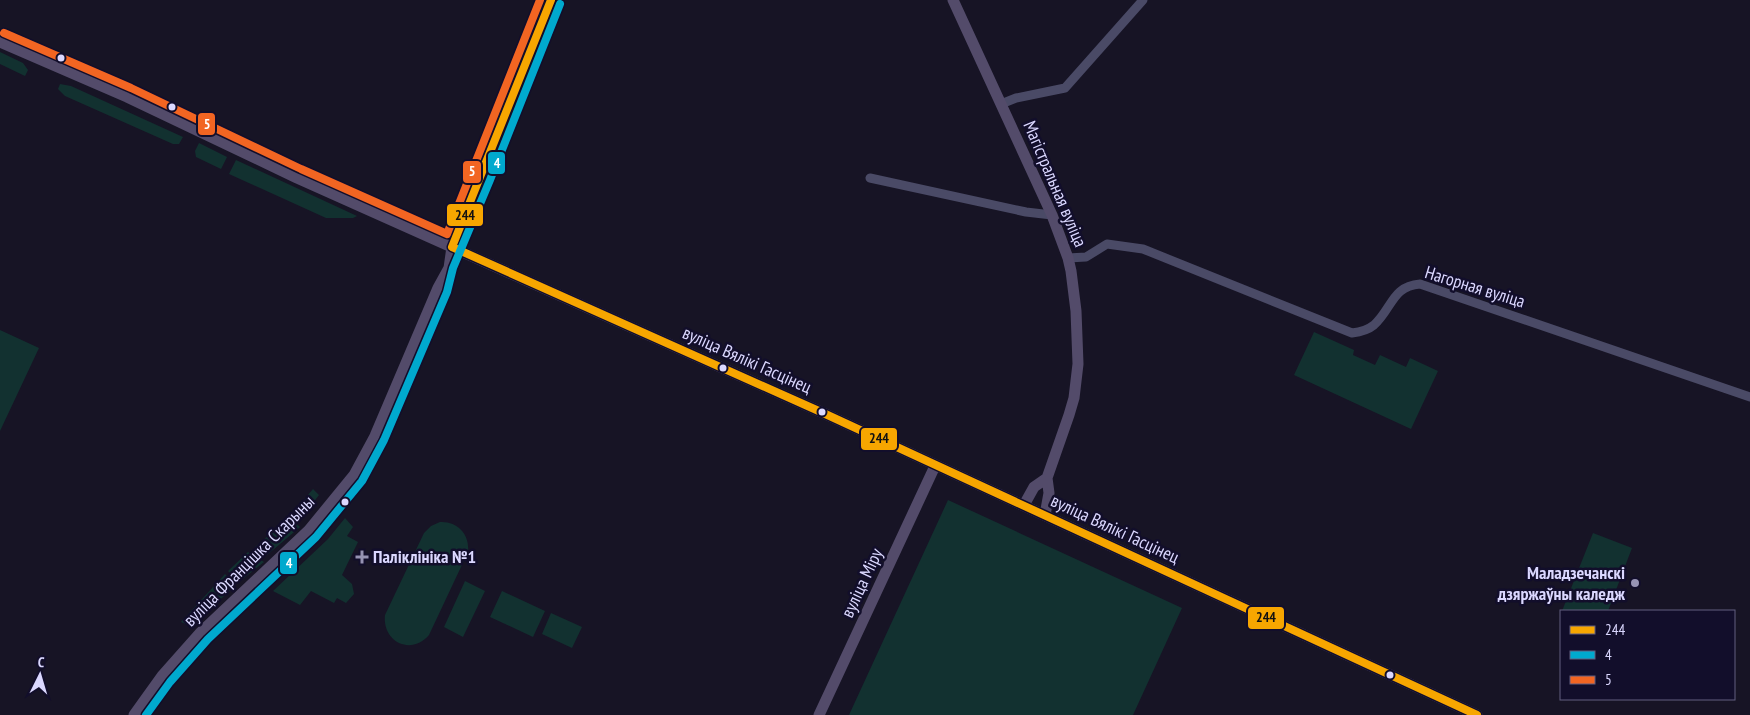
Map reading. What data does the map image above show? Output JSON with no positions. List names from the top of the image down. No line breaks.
{"streets":{"main road":["Магістральная вуліца","вуліца Вялікі Гасцінец","вуліца Францішка Скарыны","вуліца Міру"],"street":["Нагорная вуліца"]},"crossings":[["Магістральная вуліца","Нагорная вуліца"],["вуліца Вялікі Гасцінец","вуліца Францішка Скарыны"],["вуліца Вялікі Гасцінец","вуліца Міру"]],"places":{"health":["Паліклініка №1"],"other":["Маладзечанскі дзяржаўны каледж"]},"lines":["transit line 244","transit line 5","transit line 4"],"legend":["244","4","5"],"north":"top"}
